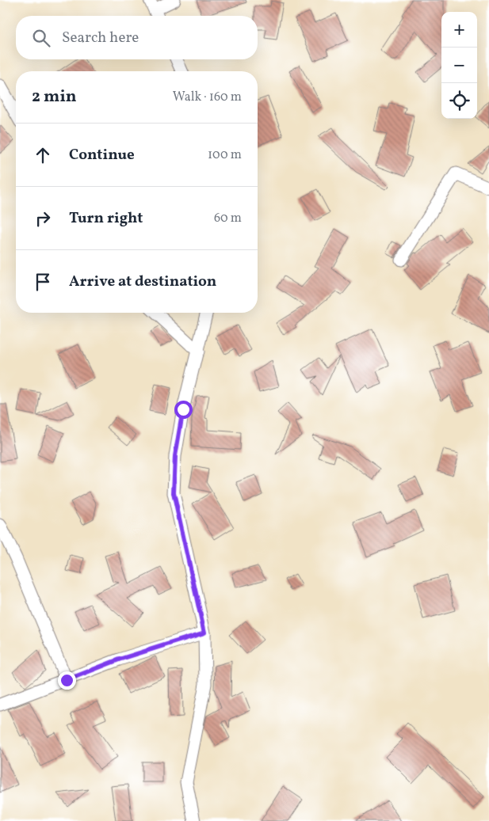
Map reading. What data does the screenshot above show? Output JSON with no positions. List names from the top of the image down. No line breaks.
{"page":{"map_buttons":["+","−"],"search":"Search here","heading":["2 min","Walk · 160 m"],"list":[["Continue","100 m"],["Turn right","60 m"],"Arrive at destination"]}}
